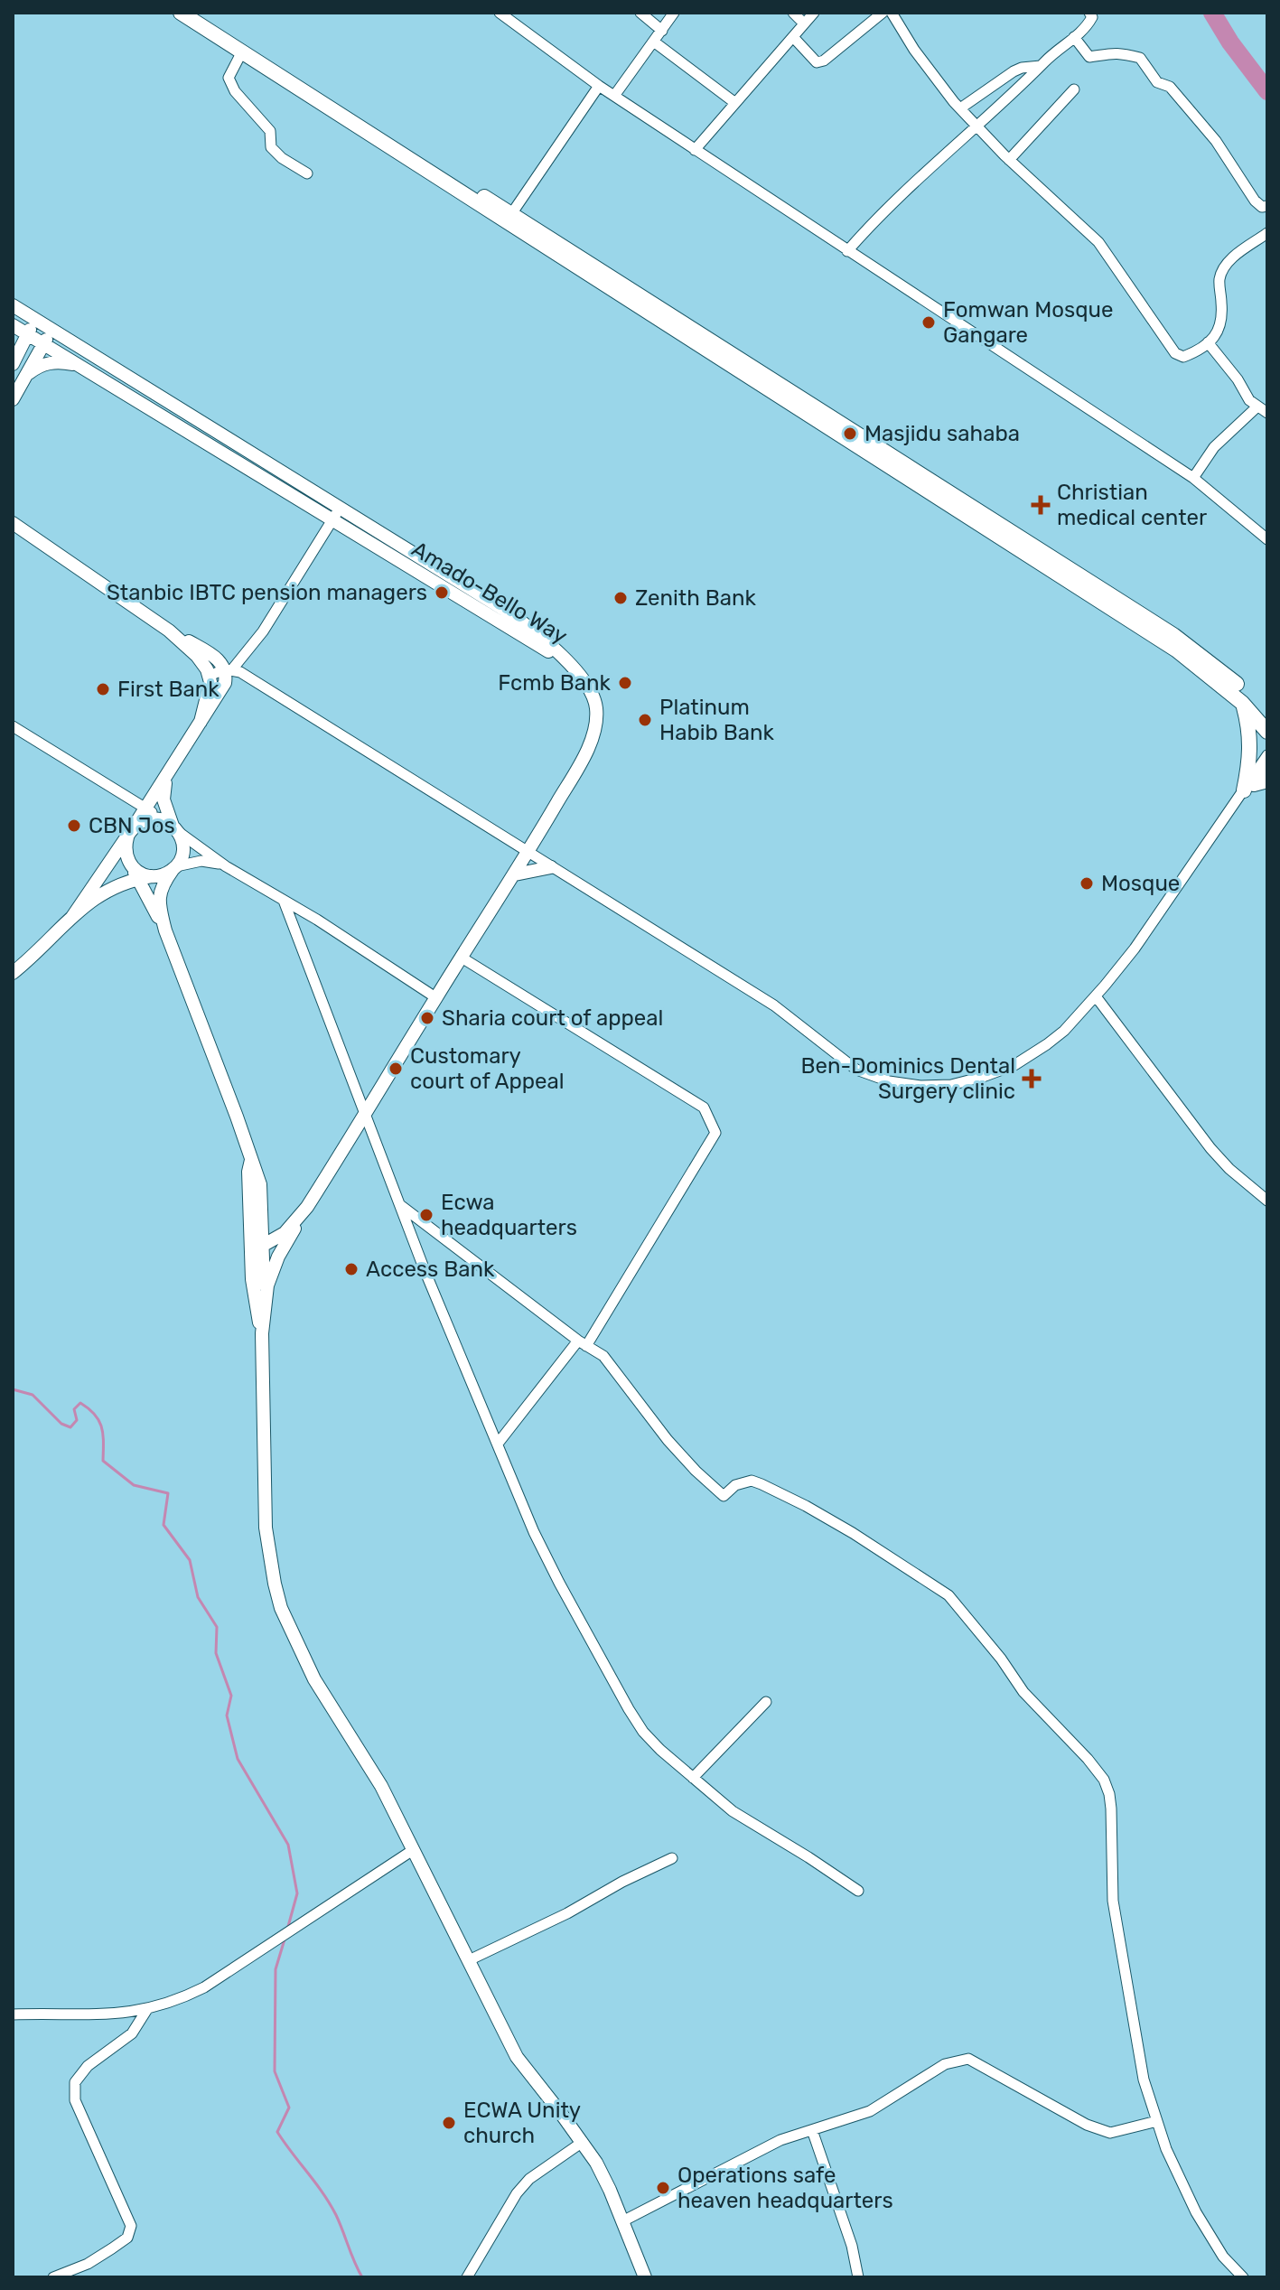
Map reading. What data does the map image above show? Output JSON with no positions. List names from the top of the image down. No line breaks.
{"streets":{"main road":["Amado-Bello Way"]},"places":{"other":["Fomwan Mosque Gangare","Masjidu sahaba","Stanbic IBTC pension managers","Zenith Bank","Fcmb Bank","First Bank","Platinum Habib Bank","CBN Jos","Mosque","Sharia court of appeal","Customary court of Appeal","Ecwa headquarters","Access Bank","ECWA Unity church","Operations safe heaven headquarters"],"health":["Christian medical center","Ben-Dominics Dental Surgery clinic"]}}
